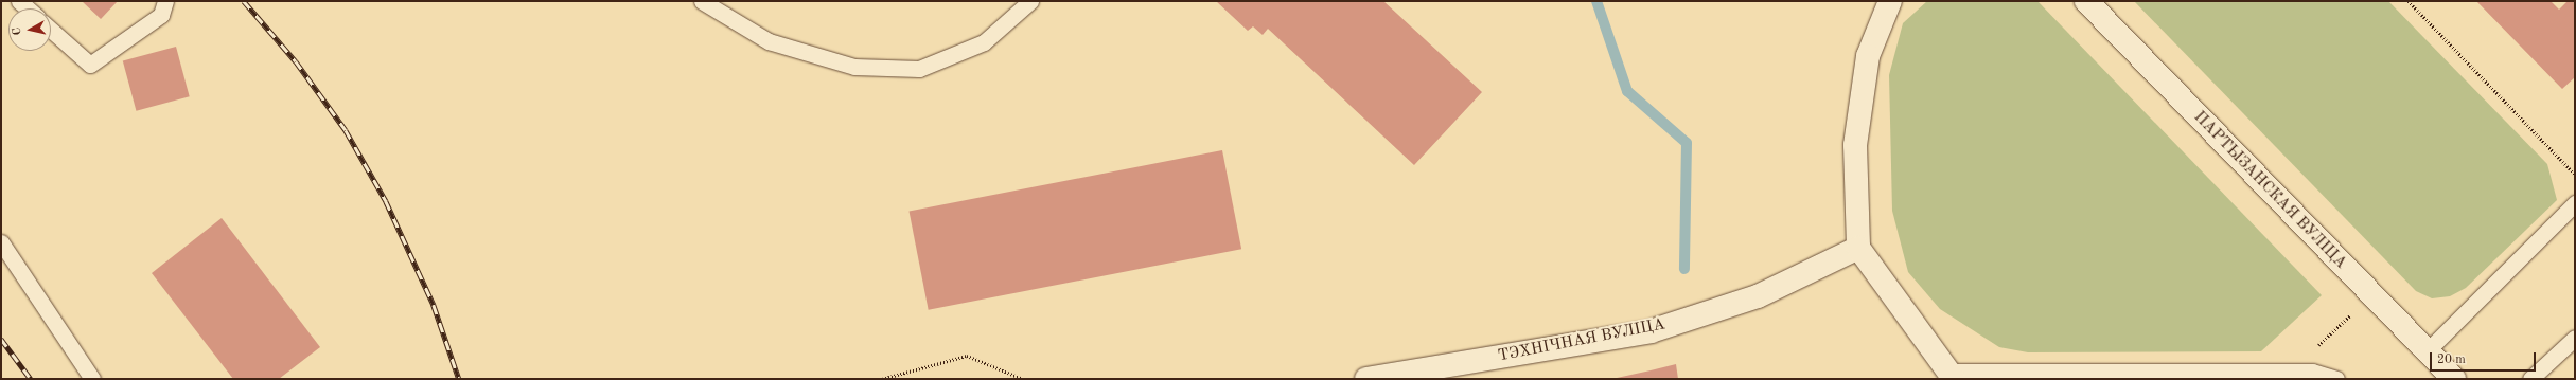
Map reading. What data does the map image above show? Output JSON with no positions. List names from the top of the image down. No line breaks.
{"streets":{"street":["ПАРТЫЗАНСКАЯ ВУЛІЦА","ТЭХНІЧНАЯ ВУЛІЦА"]},"scale_bar":"20 m","north":"left"}
